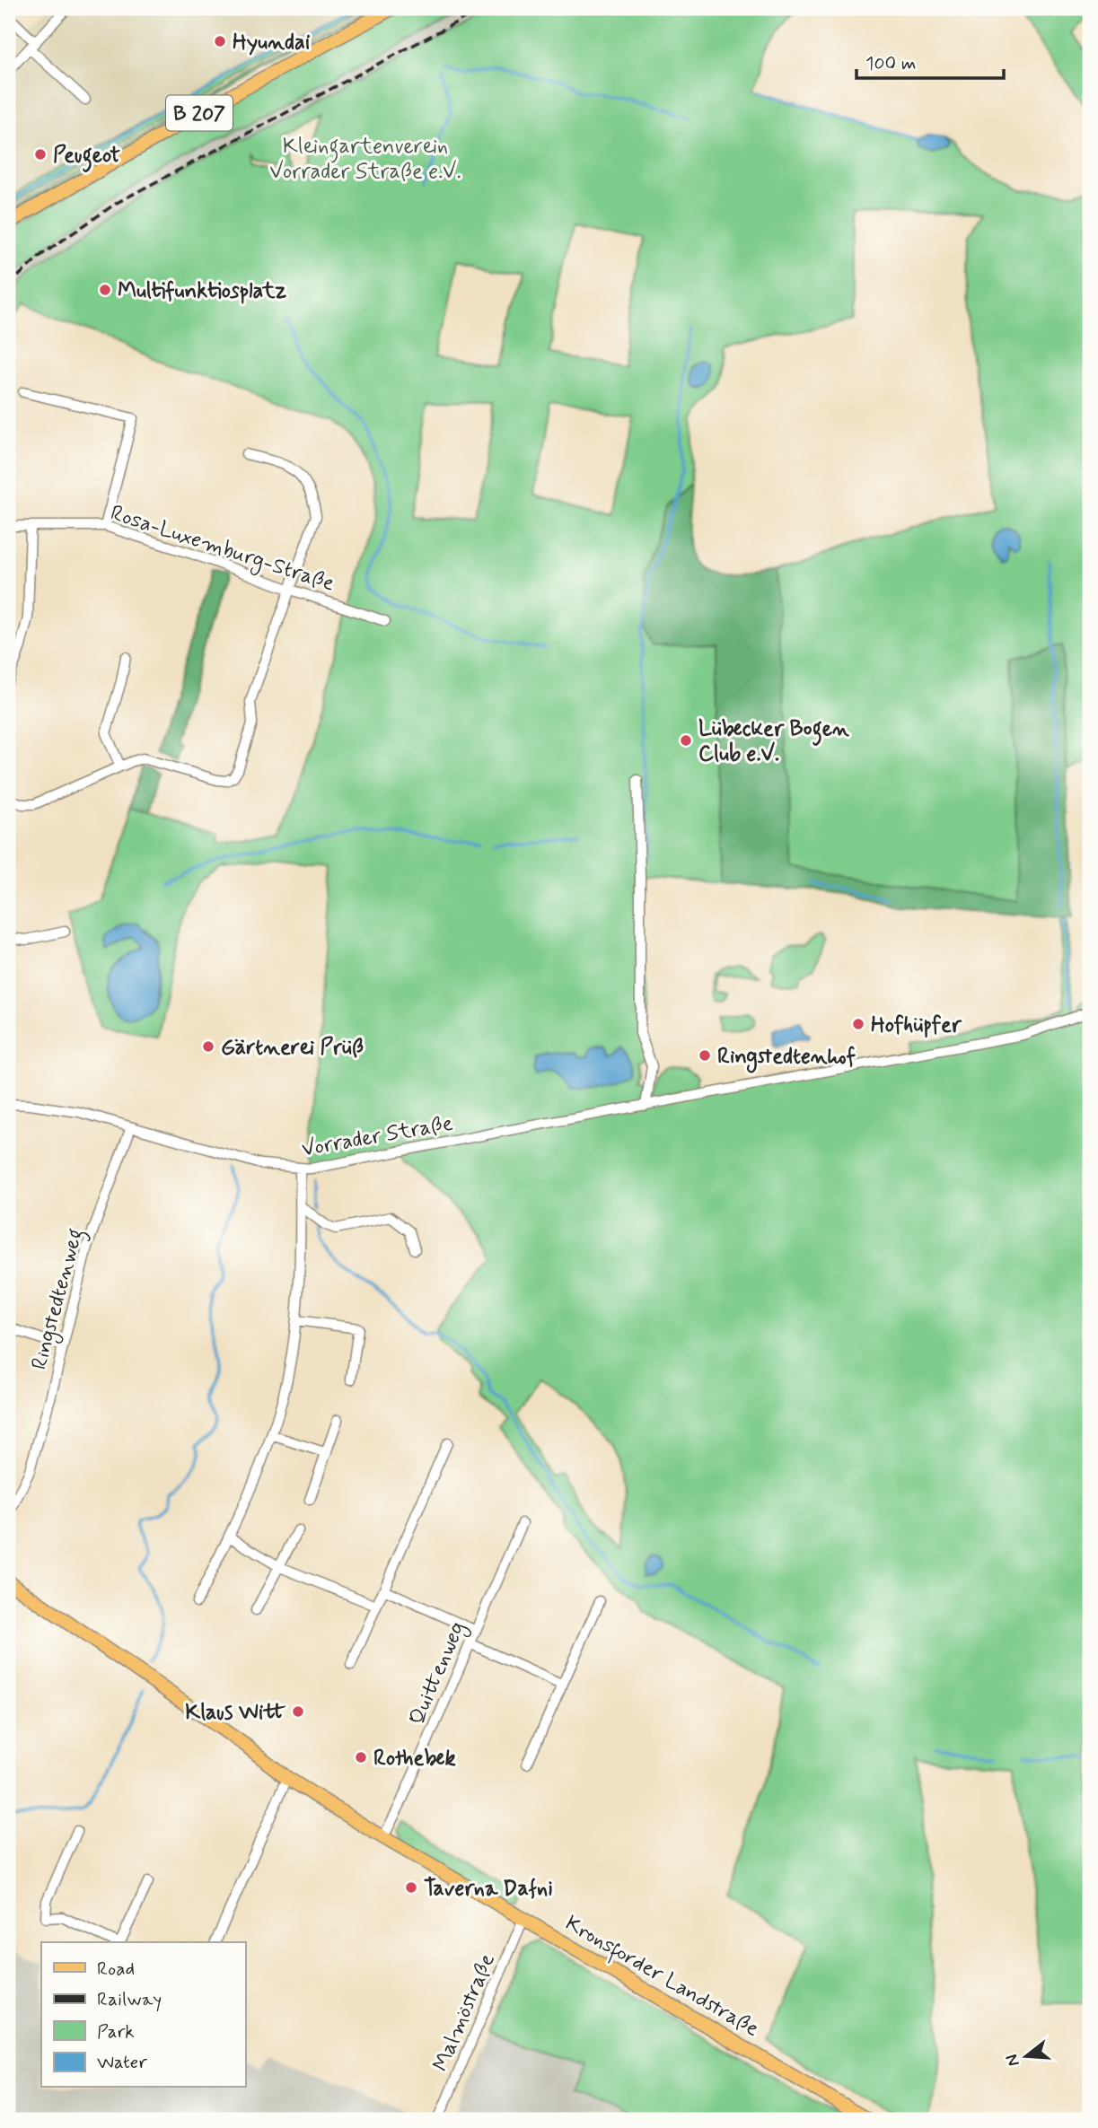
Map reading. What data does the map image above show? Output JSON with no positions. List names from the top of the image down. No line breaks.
{"streets":{"main road":["B 207","Kronsforder Landstraße"],"street":["Rosa-Luxemburg-Straße","Vorrader Straße","Ringstedtenweg","Quittenweg","Malmöstraße"]},"crossings":[["Vorrader Straße","Ringstedtenweg"],["Quittenweg","Kronsforder Landstraße"],["Kronsforder Landstraße","Malmöstraße"]],"parks":["Kleingartenverein Vorrader Straße e.V."],"places":["Hyundai","Peugeot","Multifunktiosplatz","Lübecker Bogen Club e.V.","Hofhüpfer","Gärtnerei Prüß","Ringstedtenhof","Klaus Witt","Rothebek","Taverna Dafni"],"legend":["Road","Railway","Park","Water"],"scale_bar":"100 m","north":"left"}
